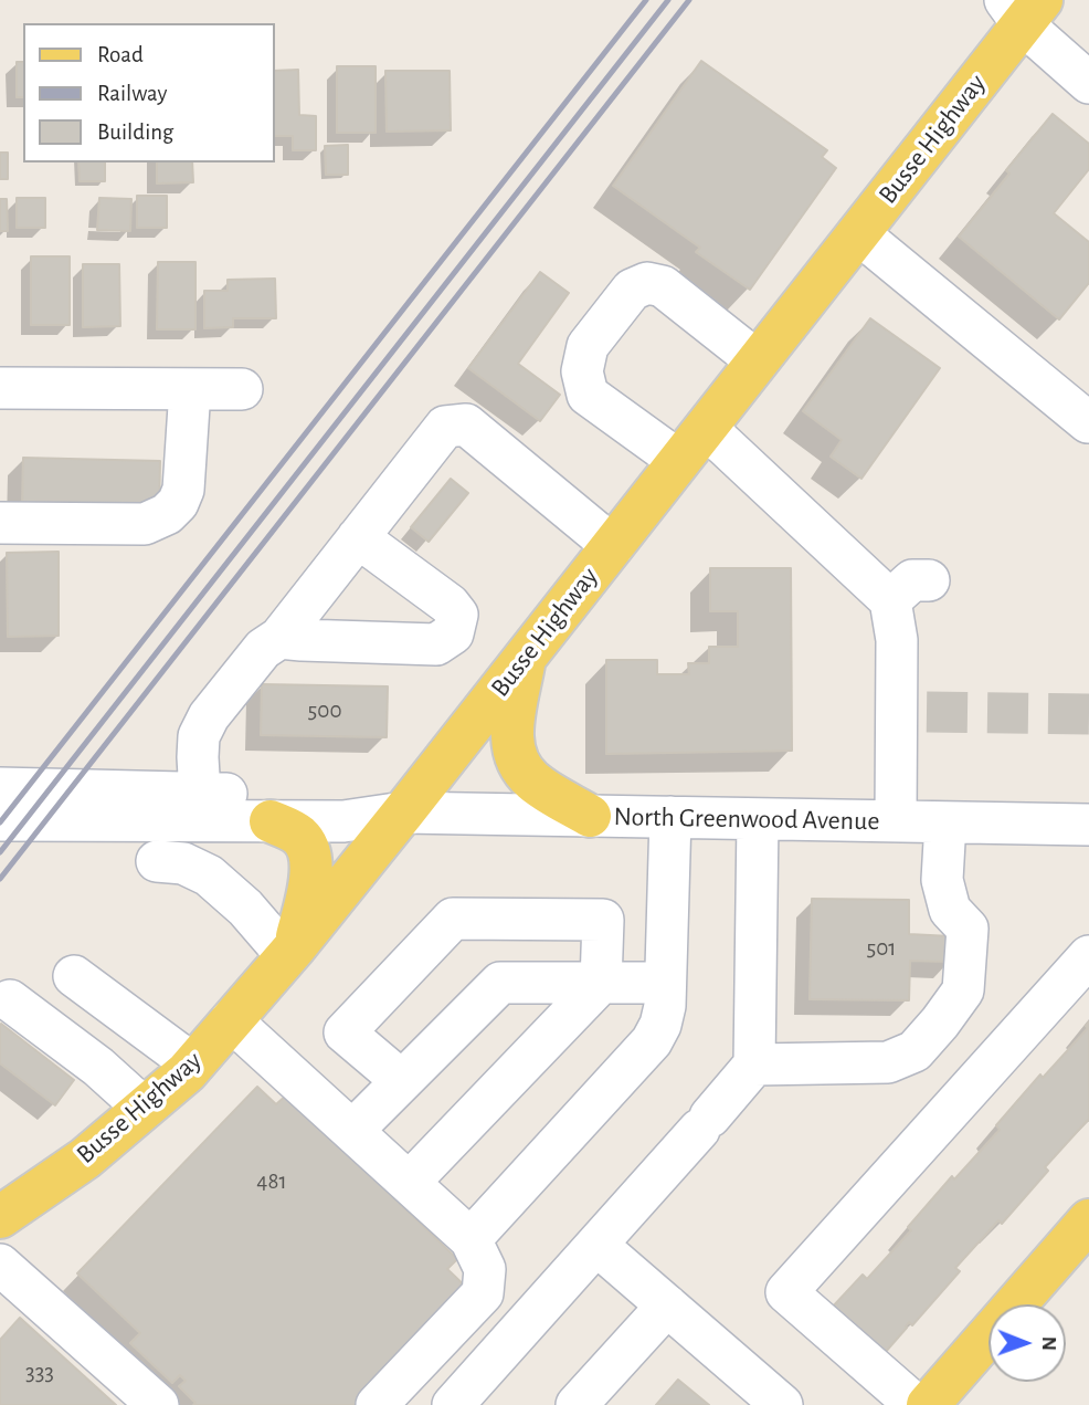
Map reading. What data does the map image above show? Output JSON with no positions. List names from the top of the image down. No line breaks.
{"streets":{"main road":["Busse Highway"],"street":["North Greenwood Avenue"]},"crossings":[["Busse Highway","North Greenwood Avenue"]],"house_numbers":["500","501","481","333"],"legend":["Road","Railway","Building"],"north":"right"}
